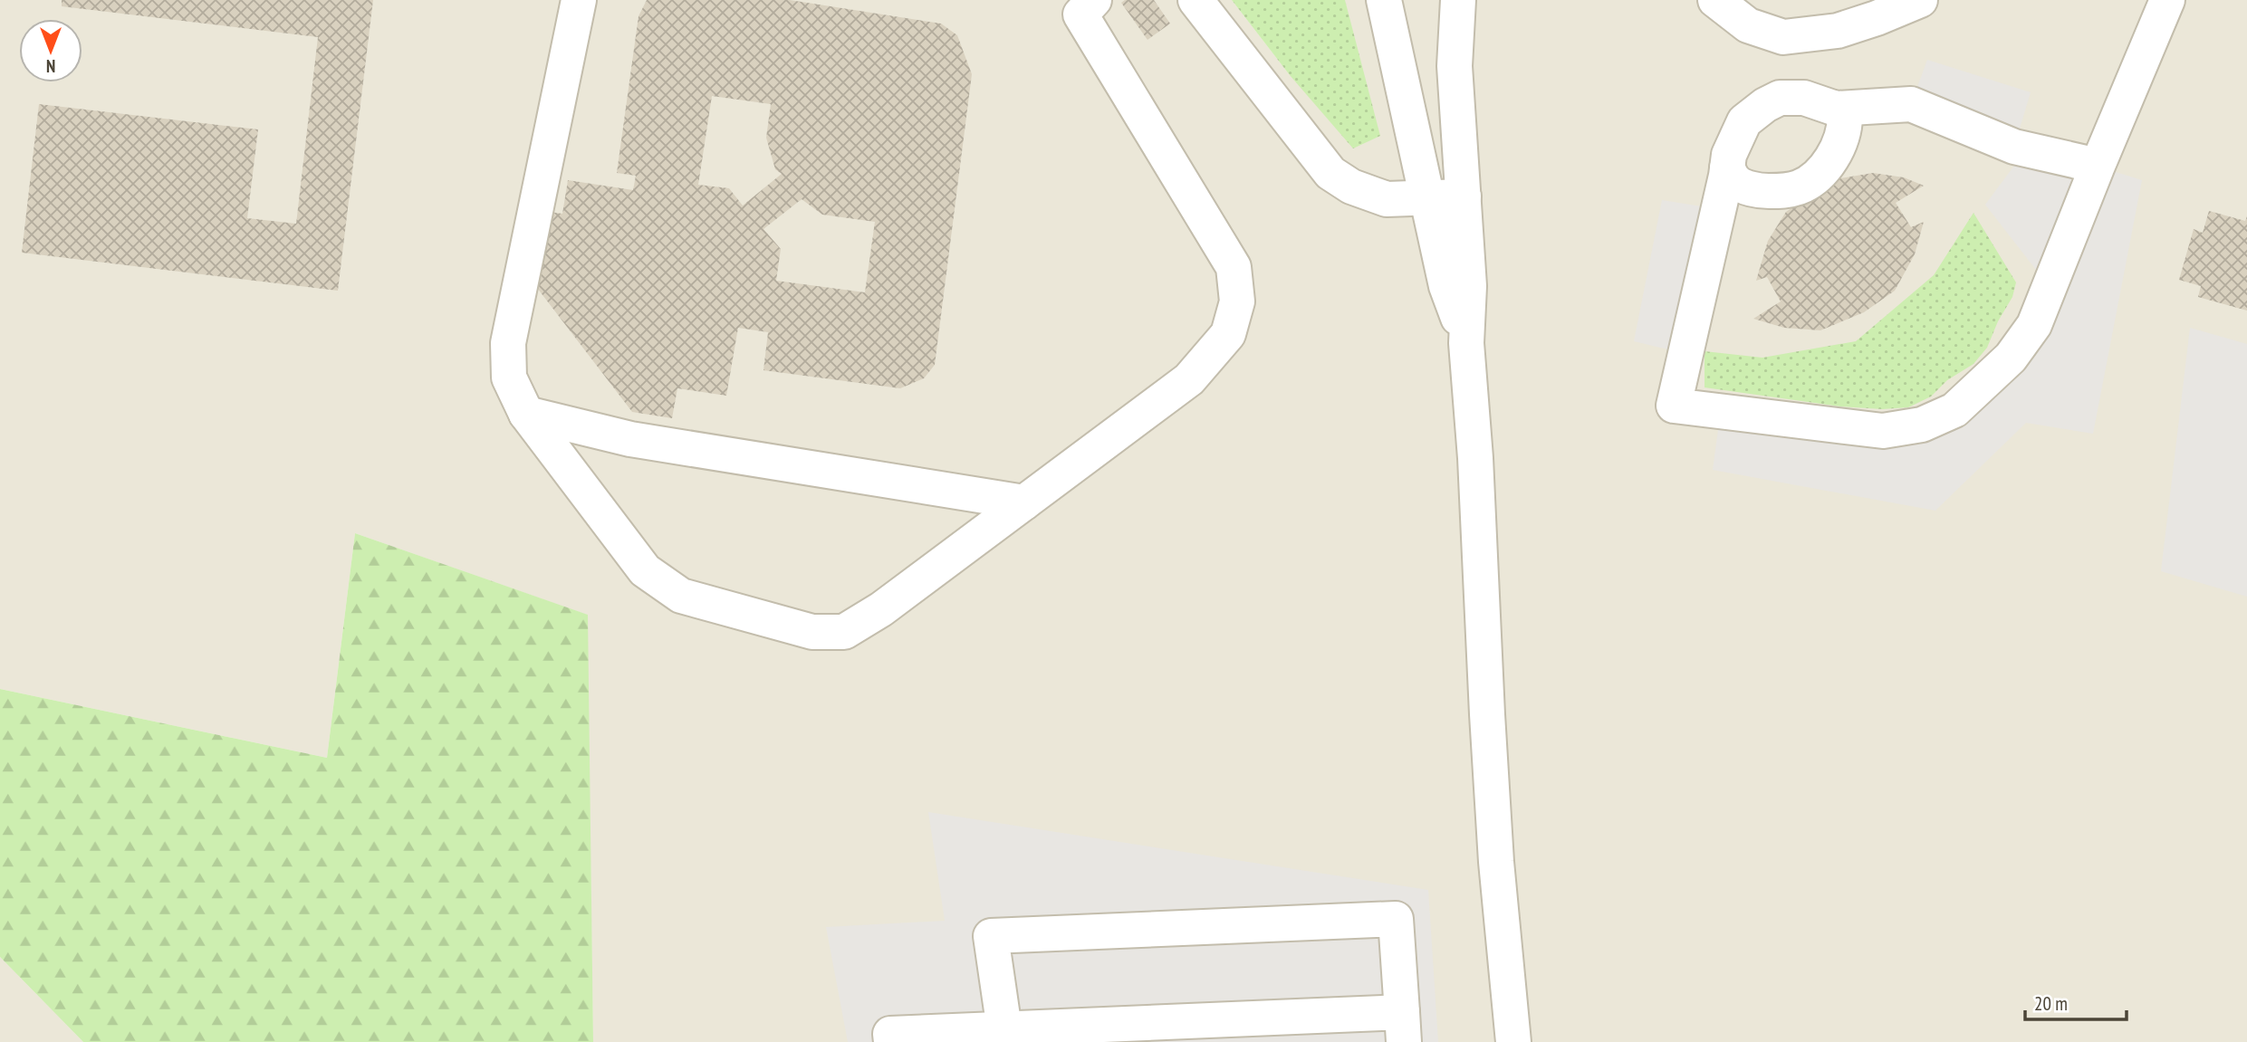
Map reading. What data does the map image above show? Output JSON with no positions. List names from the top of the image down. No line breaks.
{"scale_bar":"20 m","north":"bottom"}
